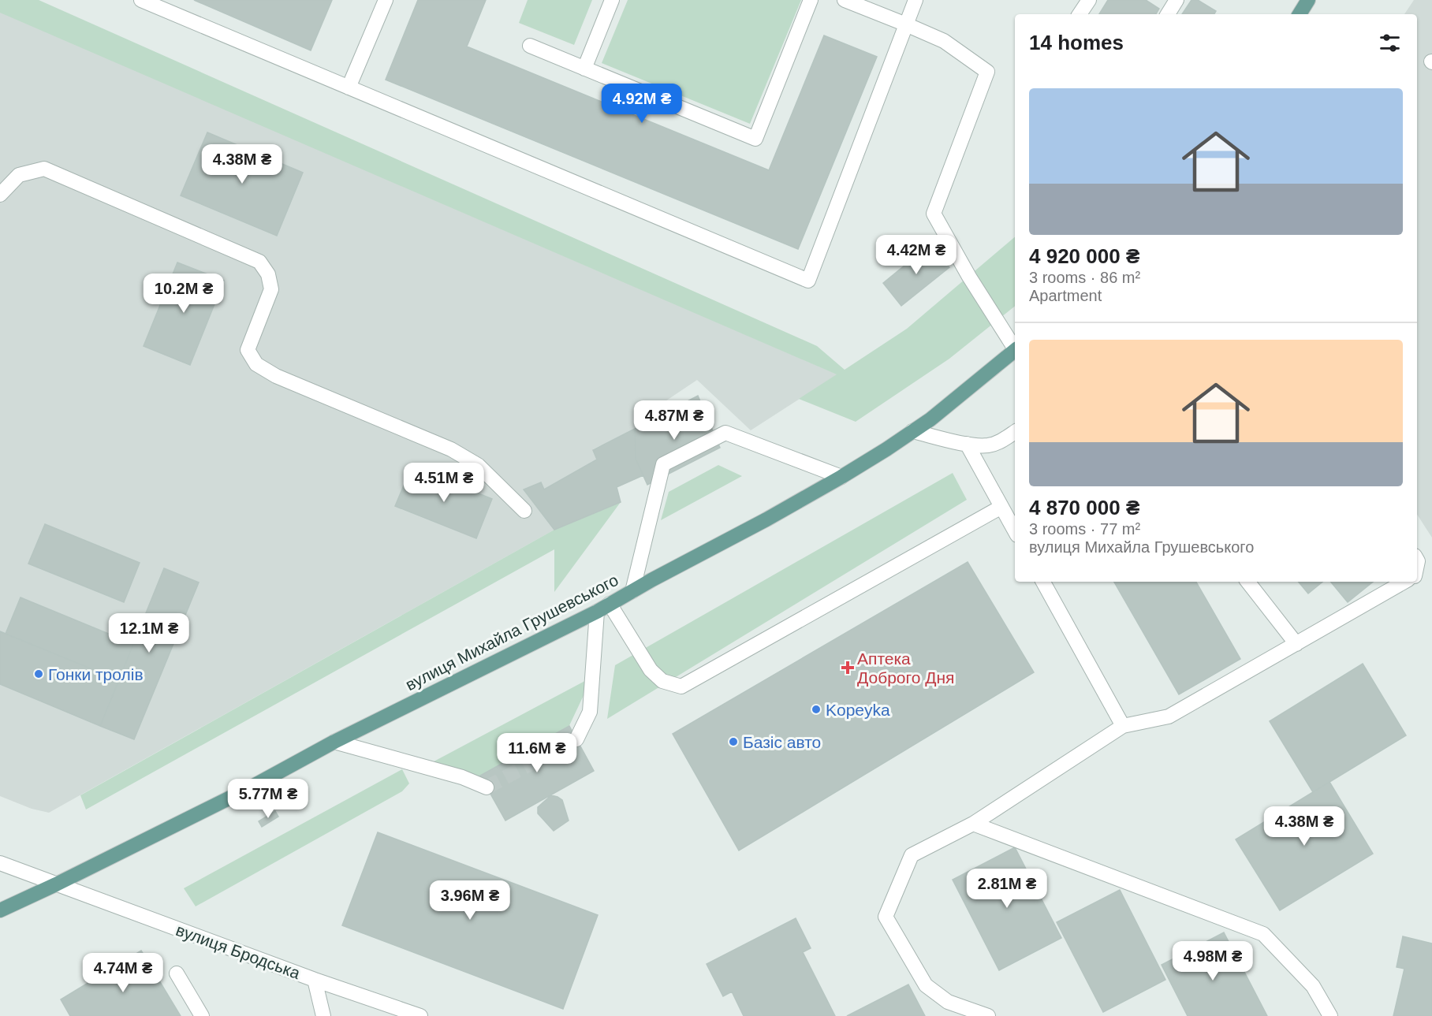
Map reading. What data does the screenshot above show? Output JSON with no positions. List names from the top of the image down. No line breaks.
{"streets":{"main road":["вулиця Михайла Грушевського"],"street":["вулиця Бродська"]},"crossings":[["вулиця Михайла Грушевського","вулиця Бродська"]],"places":{"health":["Аптека Доброго Дня"],"other":["Гонки тролів","Kopeyka","Базіс авто"]},"page":{"heading":"14 homes","list":[{"name":"4 920 000 ₴","note":"3 rooms · 86 m² · Apartment"},{"name":"4 870 000 ₴","note":"3 rooms · 77 m² · вулиця Михайла Грушевського"}],"price":["4.92M ₴","4.38M ₴","4.42M ₴","10.2M ₴","4.87M ₴","4.51M ₴","12.1M ₴","11.6M ₴","5.77M ₴","4.38M ₴","2.81M ₴","3.96M ₴","4.98M ₴","4.74M ₴"]}}
